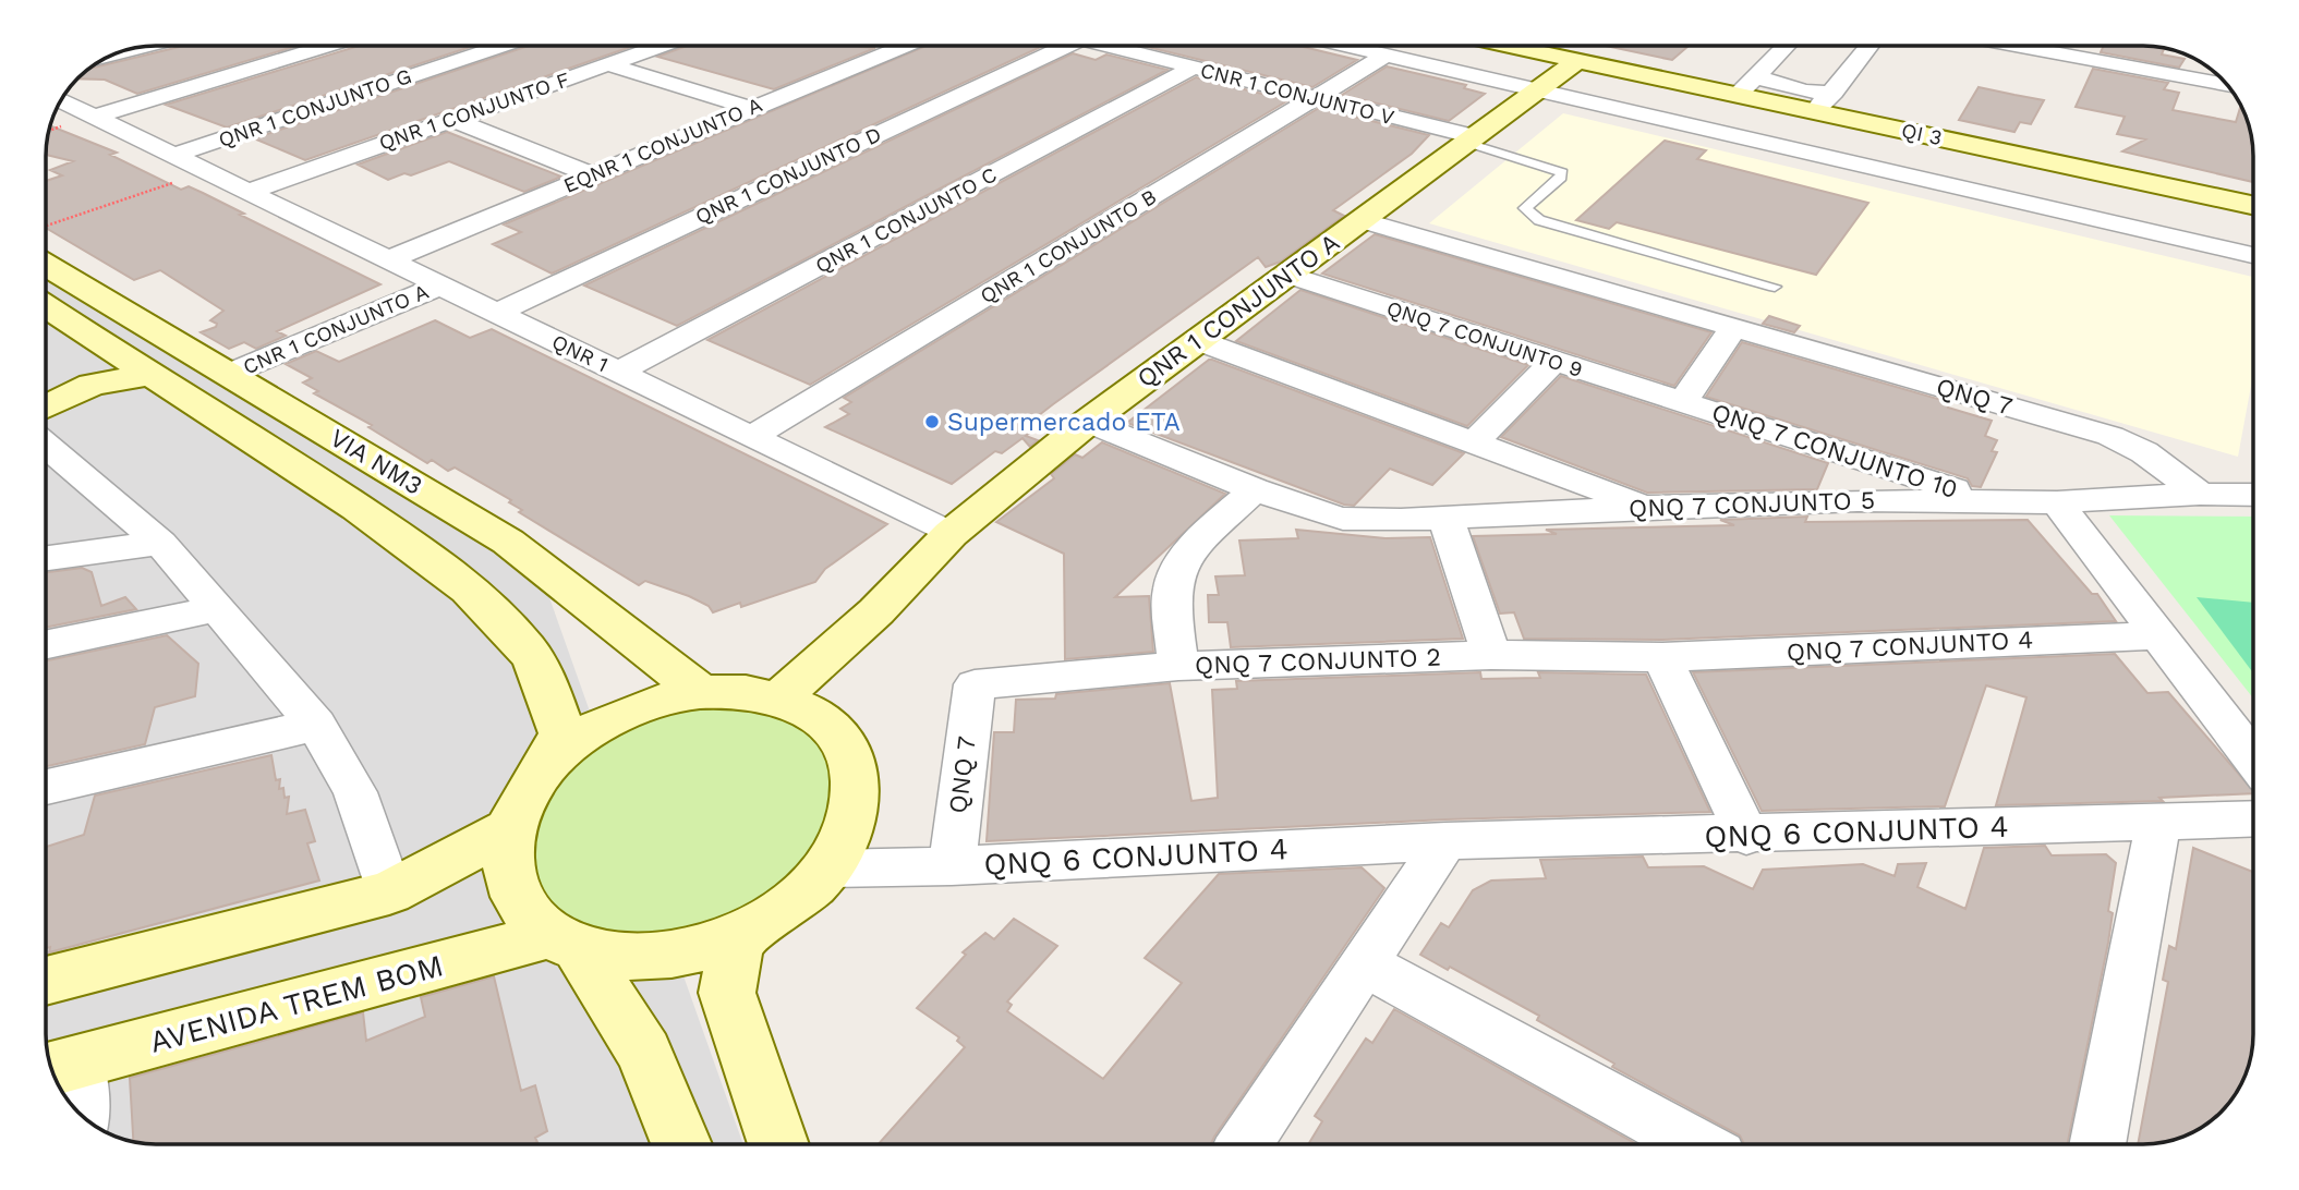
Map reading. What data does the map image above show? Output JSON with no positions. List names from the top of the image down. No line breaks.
{"streets":{"main road":["QI 3","QNR 1 CONJUNTO A","VIA NM3","AVENIDA TREM BOM"],"street":["CNR 1 CONJUNTO V","QNR 1 CONJUNTO G","QNR 1 CONJUNTO F","EQNR 1 CONJUNTO A","QNR 1 CONJUNTO D","QNR 1 CONJUNTO C","QNR 1 CONJUNTO B","CNR 1 CONJUNTO A","QNQ 7 CONJUNTO 9","QNR 1","QNQ 7","QNQ 7 CONJUNTO 10","QNQ 7 CONJUNTO 5","QNQ 7 CONJUNTO 4","QNQ 7 CONJUNTO 2","QNQ 6 CONJUNTO 4"]},"crossings":[["CNR 1 CONJUNTO V","QNR 1 CONJUNTO C"],["CNR 1 CONJUNTO V","QNR 1 CONJUNTO B"],["CNR 1 CONJUNTO V","QNR 1 CONJUNTO A"],["QNR 1 CONJUNTO G","QNR 1"],["QNR 1 CONJUNTO F","QNR 1"],["QI 3","QNR 1 CONJUNTO A"],["EQNR 1 CONJUNTO A","QNR 1"],["QNR 1 CONJUNTO D","QNR 1"],["QNR 1 CONJUNTO C","QNR 1"],["QNR 1 CONJUNTO B","QNR 1"],["QNR 1 CONJUNTO A","QNQ 7 CONJUNTO 9"],["QNR 1 CONJUNTO A","QNR 1"],["QNR 1 CONJUNTO A","QNQ 7"],["QNR 1 CONJUNTO A","QNQ 7 CONJUNTO 5"],["CNR 1 CONJUNTO A","QNR 1"],["CNR 1 CONJUNTO A","VIA NM3"],["QNQ 7 CONJUNTO 9","QNQ 7 CONJUNTO 10"],["QNQ 7","QNQ 7 CONJUNTO 2"],["QNQ 7","QNQ 6 CONJUNTO 4"],["QNQ 7 CONJUNTO 10","QNQ 7 CONJUNTO 5"],["QNQ 7 CONJUNTO 4","QNQ 7 CONJUNTO 2"]],"places":["Supermercado ETA"]}
